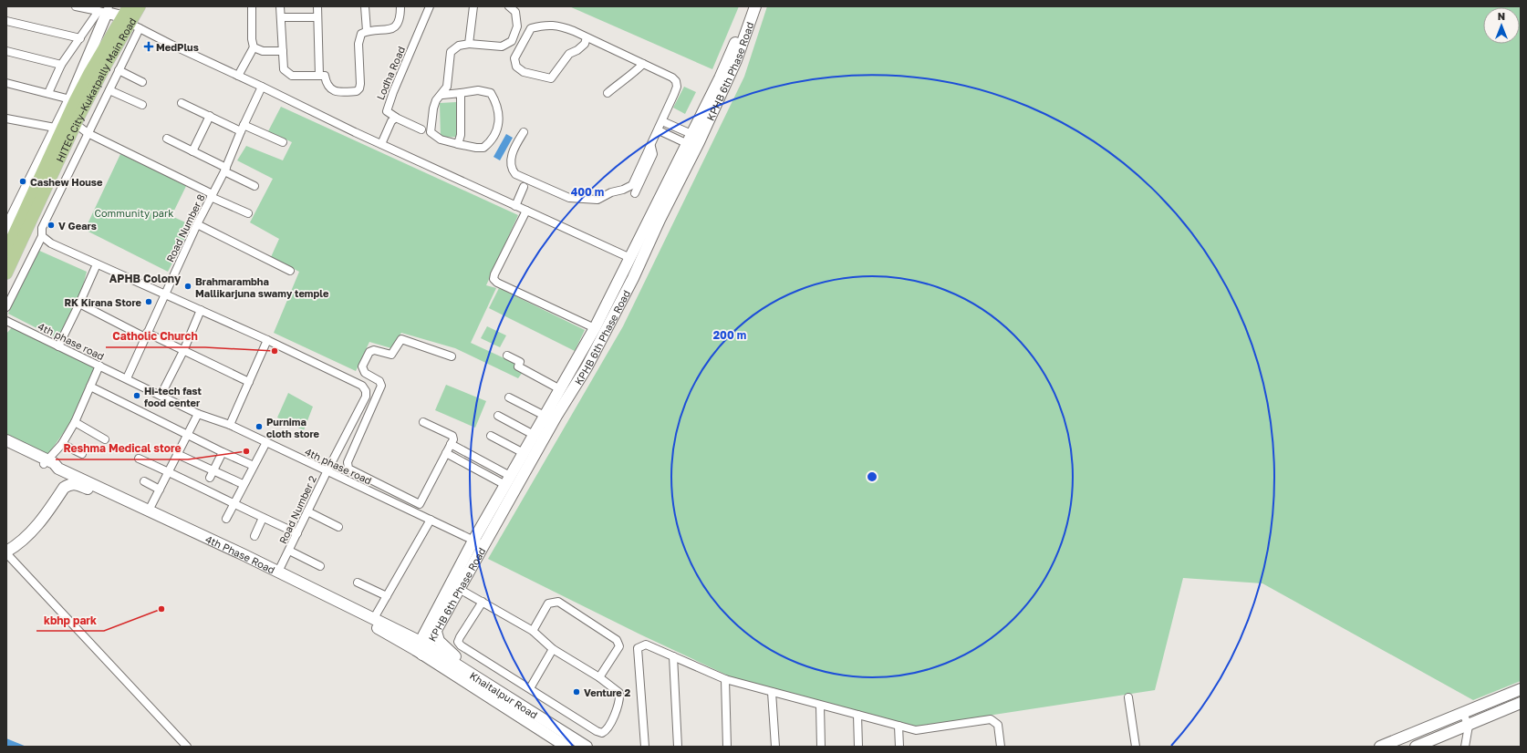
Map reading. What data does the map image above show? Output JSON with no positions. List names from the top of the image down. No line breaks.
{"streets":{"main road":["HITEC City–Kukatpally Main Road"],"street":["KPHB 6th Phase Road","Lodha Road","Road Number 8","4th phase road","Road Number 2","4th Phase Road","Khaitalpur Road"]},"crossings":[["KPHB 6th Phase Road","4th phase road"],["KPHB 6th Phase Road","4th Phase Road"],["KPHB 6th Phase Road","Khaitalpur Road"],["Road Number 8","4th phase road"],["4th phase road","Road Number 2"],["Road Number 2","4th Phase Road"],["4th Phase Road","Khaitalpur Road"]],"districts":["APHB Colony"],"parks":["Community park"],"places":{"health":["MedPlus"],"other":["Cashew House","V Gears","Brahmarambha Mallikarjuna swamy temple","RK Kirana Store","Catholic Church","Hi-tech fast food center","Purnima cloth store","Reshma Medical store","kbhp park","Venture 2"]},"north":"top","rings":["400 m","200 m"]}
